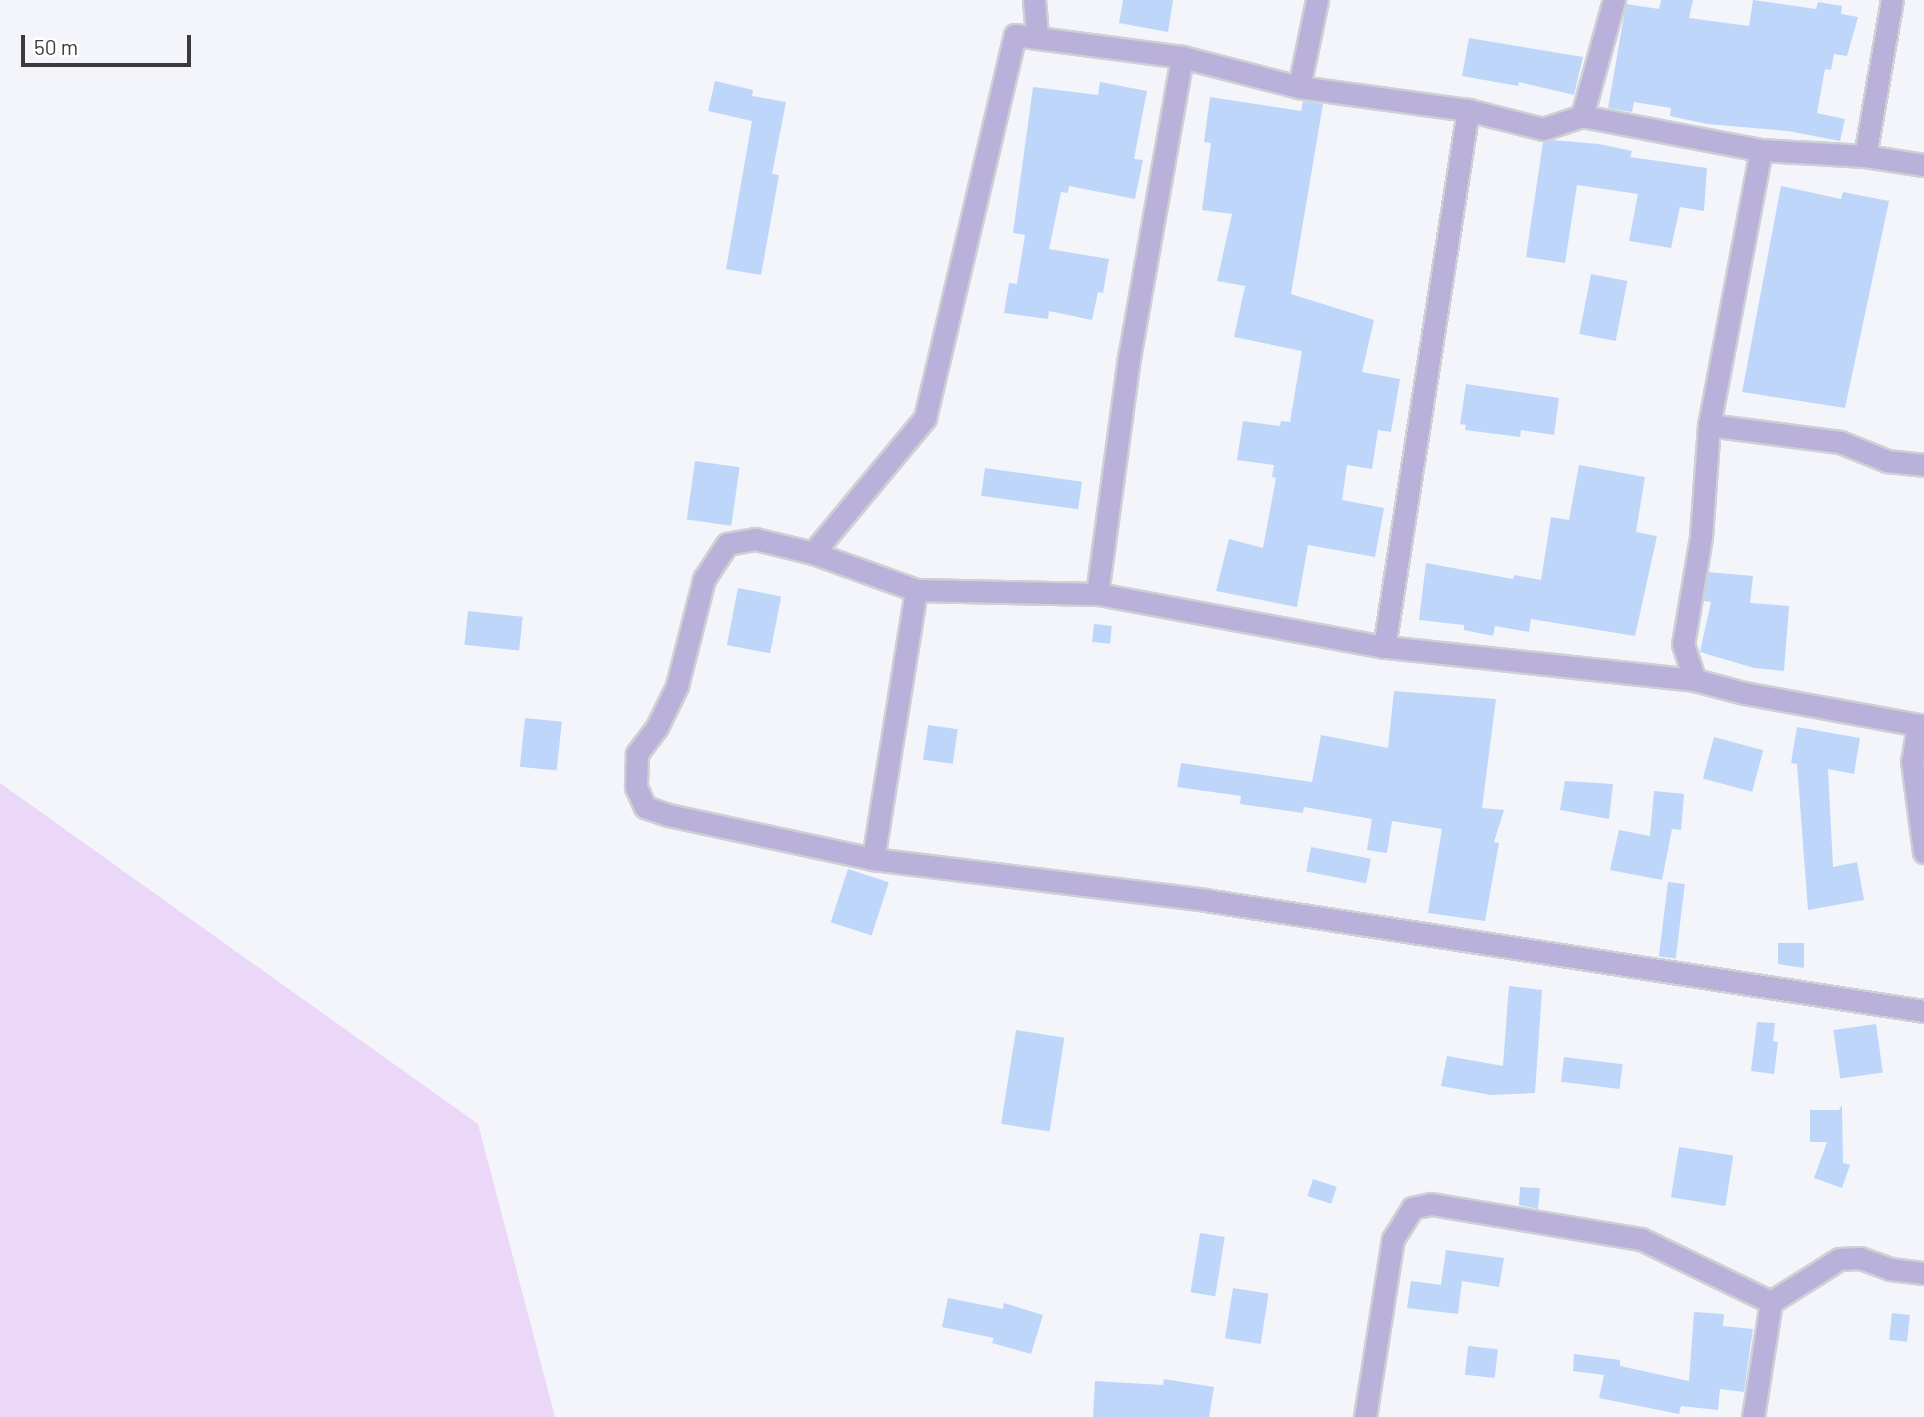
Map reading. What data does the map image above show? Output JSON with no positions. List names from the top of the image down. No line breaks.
{"scale_bar":"50 m"}
